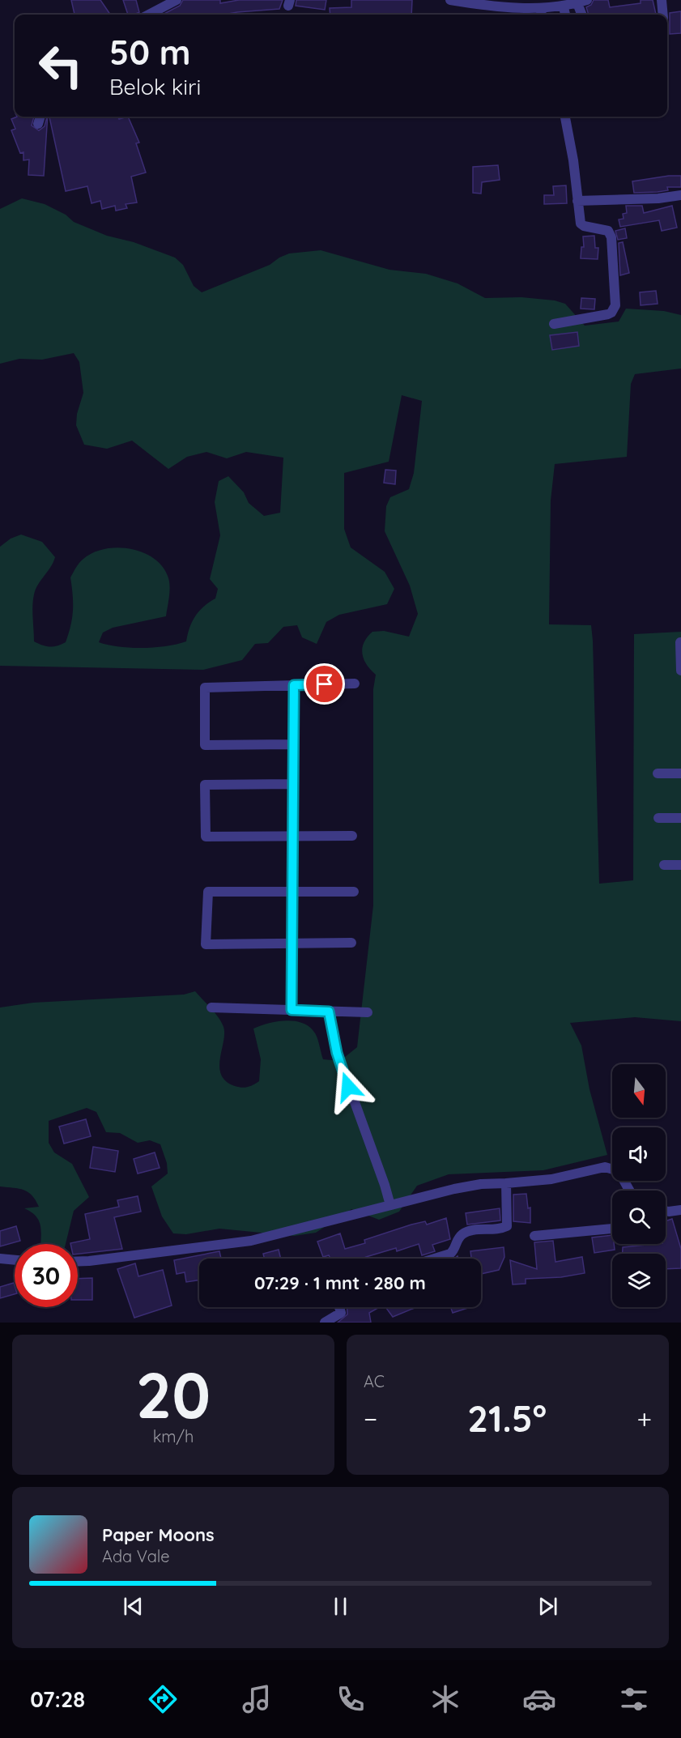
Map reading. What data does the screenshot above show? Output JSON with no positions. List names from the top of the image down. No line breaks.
{"north":"bottom","page":{"turn":["50 m","Belok kiri"],"limit":"30","trip":"07:29 · 1 mnt · 280 m","tile":[["20","km/h"],"AC"],"heat":["−","21.5°","+"],"song":["Paper Moons","Ada Vale"],"tabs":"07:28"}}
